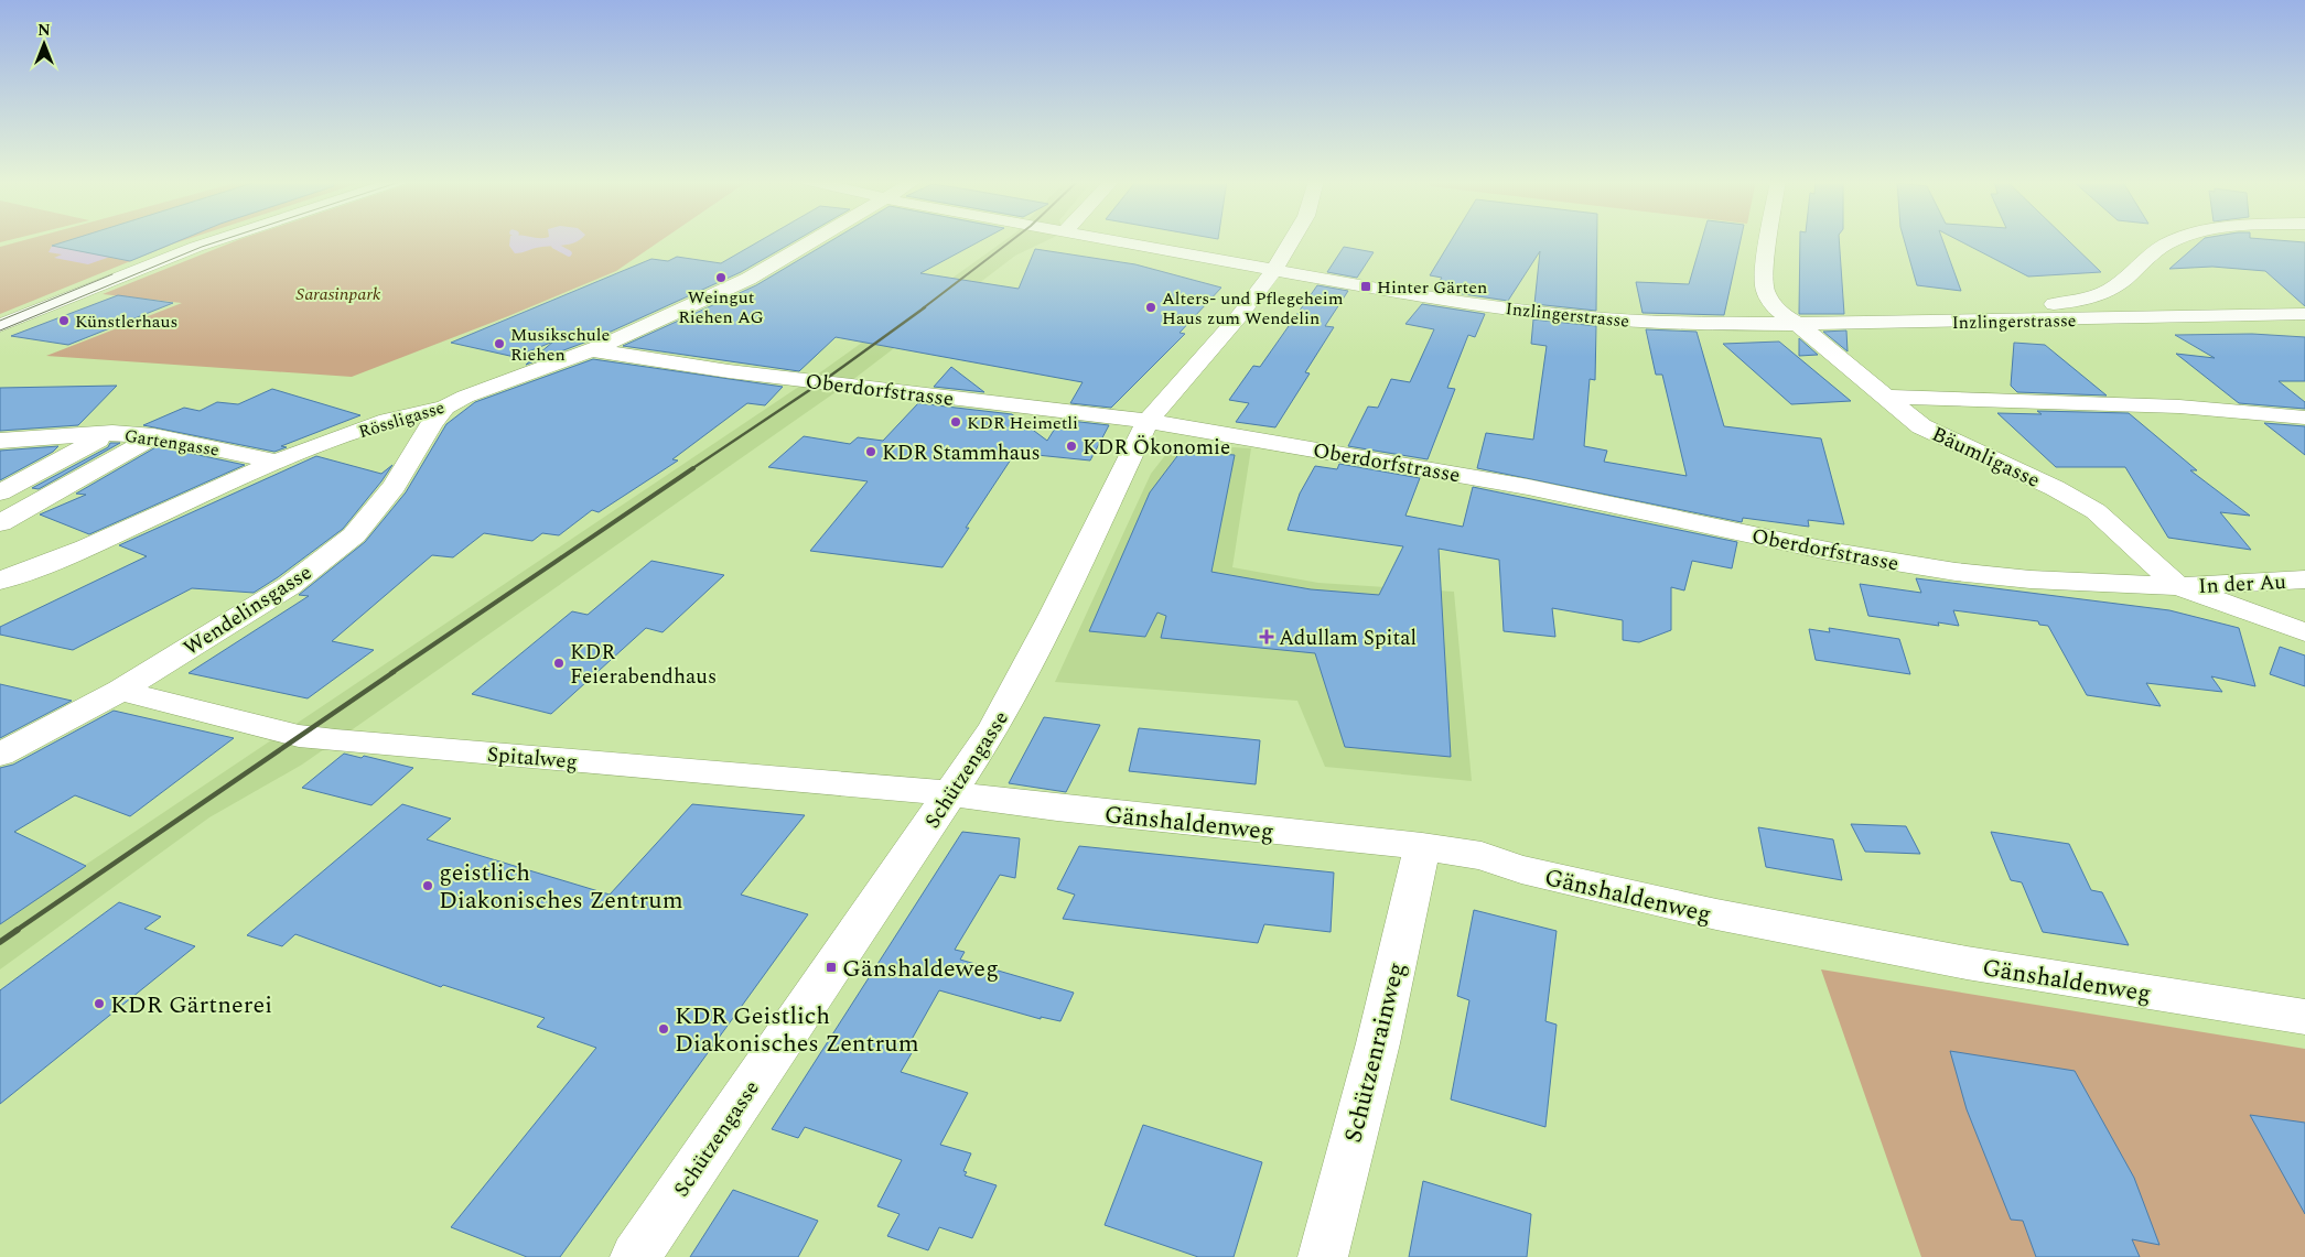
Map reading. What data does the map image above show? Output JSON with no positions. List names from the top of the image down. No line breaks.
{"streets":{"street":["Inzlingerstrasse","Oberdorfstrasse","Rössligasse","Gartengasse","Bäumligasse","In der Au","Wendelinsgasse","Spitalweg","Schützengasse","Gänshaldenweg","Schützenrainweg"]},"crossings":[["Inzlingerstrasse","Bäumligasse"],["Inzlingerstrasse","Schützengasse"],["Oberdorfstrasse","Rössligasse"],["Oberdorfstrasse","Bäumligasse"],["Oberdorfstrasse","In der Au"],["Oberdorfstrasse","Schützengasse"],["Rössligasse","Gartengasse"],["Rössligasse","Wendelinsgasse"],["Bäumligasse","In der Au"],["Wendelinsgasse","Spitalweg"],["Spitalweg","Schützengasse"],["Spitalweg","Gänshaldenweg"],["Schützengasse","Gänshaldenweg"],["Gänshaldenweg","Schützenrainweg"]],"parks":["Sarasinpark"],"places":{"other":["Weingut Riehen AG","Alters- und Pflegeheim Haus zum Wendelin","Künstlerhaus","Musikschule Riehen","KDR Heimetli","KDR Ökonomie","KDR Stammhaus","KDR Feierabendhaus","geistlich Diakonisches Zentrum","KDR Gärtnerei","KDR Geistlich Diakonisches Zentrum"],"transit":["Hinter Gärten","Gänshaldeweg"],"health":["Adullam Spital"]},"north":"top"}
